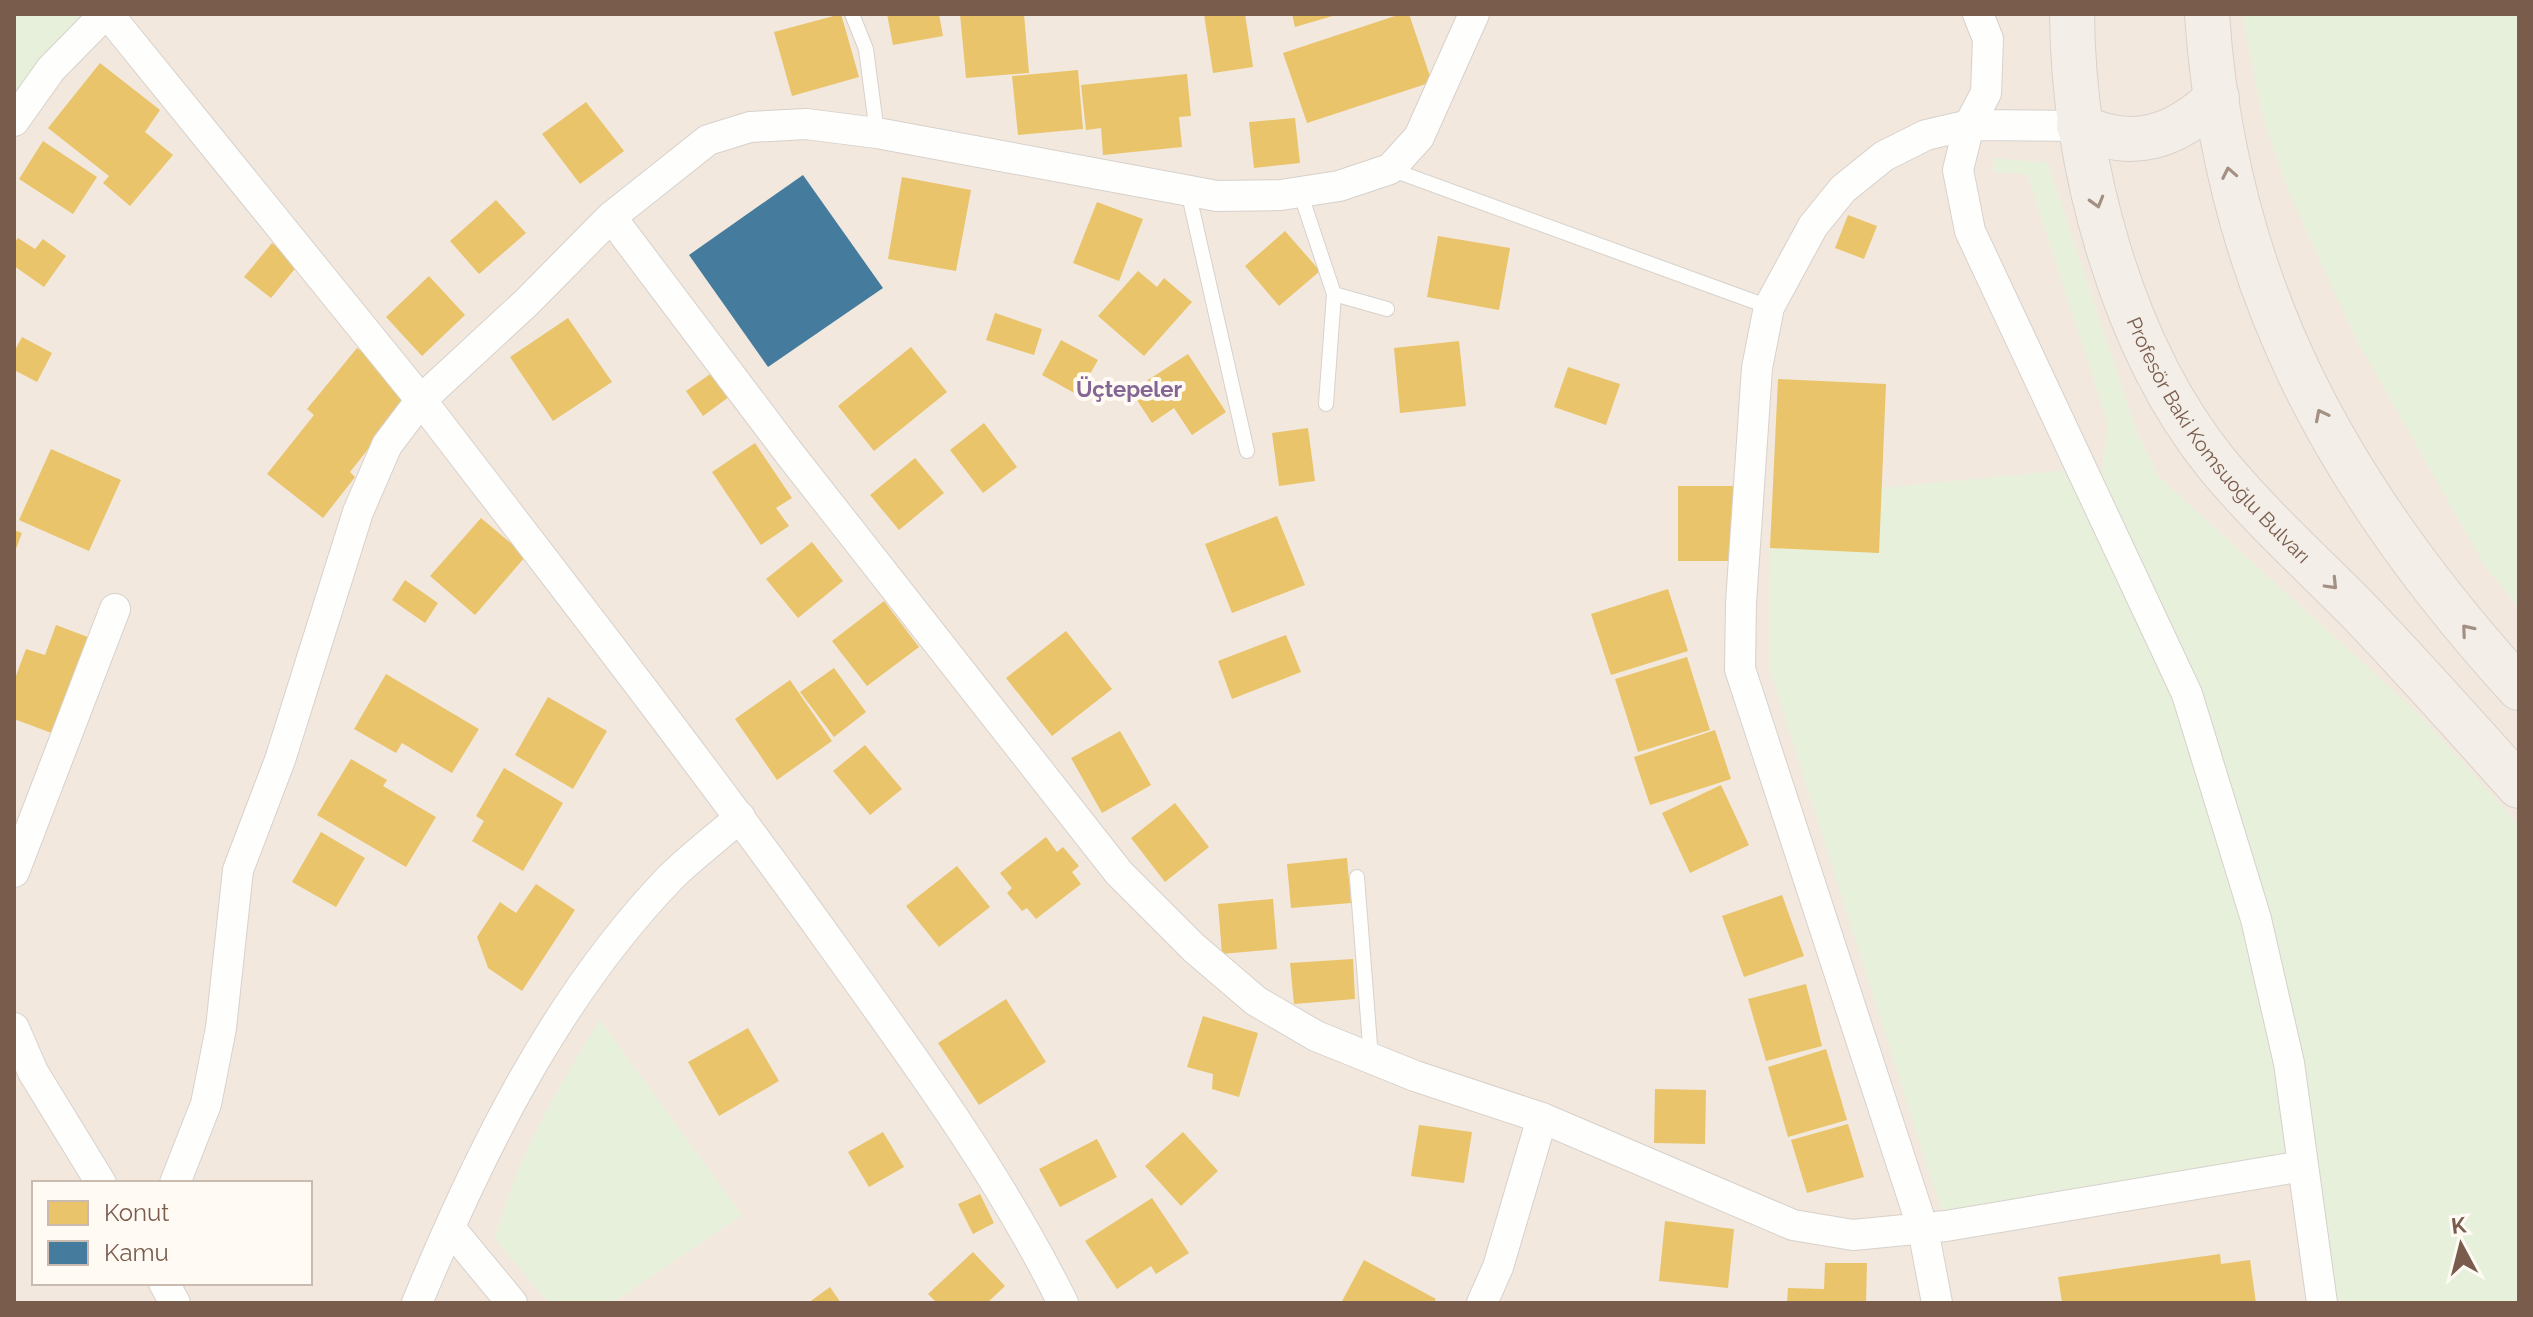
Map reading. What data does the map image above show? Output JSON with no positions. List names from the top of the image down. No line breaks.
{"streets":{"main road":["Profesör Baki Komsuoğlu Bulvarı"]},"districts":["Üçtepeler"],"legend":["Konut","Kamu"],"north":"top"}
